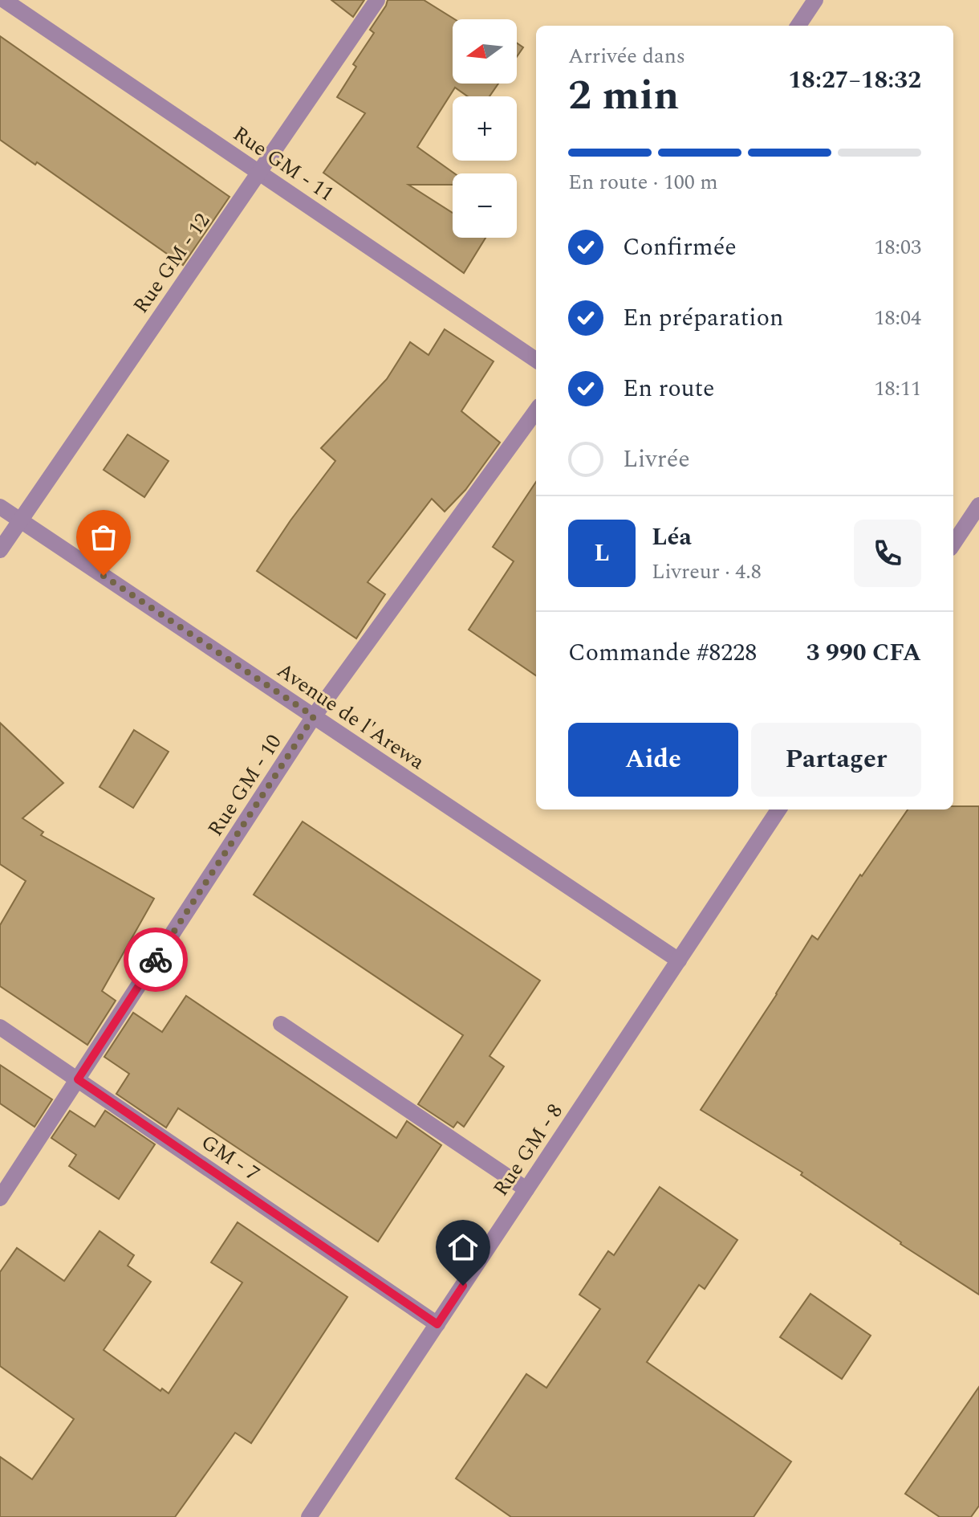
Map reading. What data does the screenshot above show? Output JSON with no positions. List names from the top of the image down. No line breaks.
{"streets":{"street":["Rue GM - 11","Rue GM - 12","Avenue de l'Arewa","Rue GM - 10","Rue GM - 8","GM - 7"]},"crossings":[["Rue GM - 11","Rue GM - 12"],["Rue GM - 12","Avenue de l'Arewa"],["Avenue de l'Arewa","Rue GM - 10"],["Avenue de l'Arewa","Rue GM - 8"],["Rue GM - 10","GM - 7"],["Rue GM - 8","GM - 7"]],"north":"left","page":{"map_buttons":["+","−"],"heading":["2 min","Arrivée dans","18:27–18:32"],"panel":["Léa","Livreur · 4.8","Commande #8228","3 990 CFA"],"bar":"En route · 100 m","list":[["Confirmée","18:03"],["En préparation","18:04"],["En route","18:11"],"Livrée"],"round":"L","buttons":["Aide","Partager"]}}
